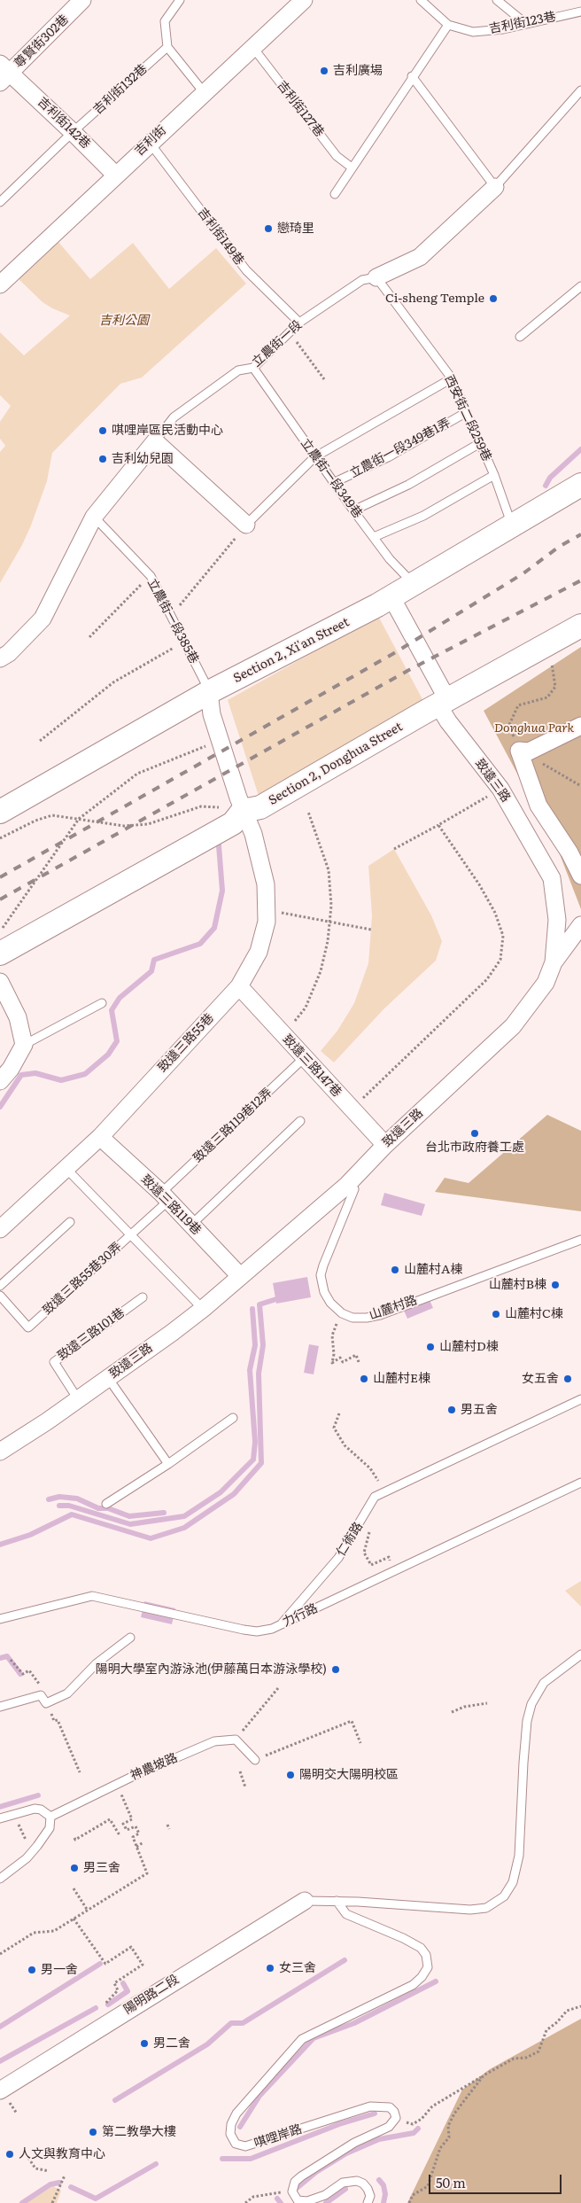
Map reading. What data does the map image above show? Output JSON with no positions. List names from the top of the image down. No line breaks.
{"streets":{"street":["尊賢街302巷","吉利街142巷","吉利街","立農街一段","Section 2, Xi'an Street","Section 2, Donghua Street","致遠三路","致遠三路55巷","致遠三路147巷","致遠三路119巷","陽明路二段"],"lane":["吉利街123巷","吉利街132巷","吉利街127巷","吉利街149巷","西安街二段259巷","立農街一段349巷1弄","立農街一段349巷","立農街一段385巷","致遠三路119巷12弄","致遠三路55巷30弄","山麓村路","致遠三路101巷","仁術路","力行路","神農坡路","唭哩岸路"]},"crossings":[["尊賢街302巷","吉利街142巷"],["吉利街132巷","吉利街142巷"],["吉利街127巷","吉利街"],["吉利街142巷","吉利街"],["吉利街","吉利街149巷"],["吉利街149巷","立農街一段"],["立農街一段","西安街二段259巷"],["立農街一段","立農街一段349巷"],["立農街一段","立農街一段385巷"],["西安街二段259巷","立農街一段349巷1弄"],["西安街二段259巷","Section 2, Xi'an Street"],["立農街一段349巷1弄","立農街一段349巷"],["立農街一段349巷","Section 2, Xi'an Street"],["立農街一段385巷","Section 2, Xi'an Street"],["立農街一段385巷","致遠三路55巷"],["Section 2, Xi'an Street","致遠三路"],["Section 2, Xi'an Street","致遠三路55巷"],["Section 2, Donghua Street","致遠三路"],["Section 2, Donghua Street","致遠三路55巷"],["致遠三路","致遠三路147巷"],["致遠三路","致遠三路119巷"],["致遠三路","致遠三路101巷"],["致遠三路55巷","致遠三路147巷"],["致遠三路55巷","致遠三路119巷"],["致遠三路147巷","致遠三路119巷12弄"],["致遠三路119巷12弄","致遠三路119巷"],["致遠三路119巷12弄","致遠三路55巷30弄"],["致遠三路119巷","致遠三路55巷30弄"],["仁術路","力行路"]],"parks":["吉利公園","Donghua Park"],"places":["吉利廣場","戀琦里","Ci-sheng Temple","唭哩岸區民活動中心","吉利幼兒園","台北市政府養工處","山麓村A棟","山麓村B棟","山麓村C棟","山麓村D棟","山麓村E棟","女五舍","男五舍","陽明大學室內游泳池(伊藤萬日本游泳學校)","陽明交大陽明校區","男三舍","女三舍","男一舍","男二舍","第二教學大樓","人文與教育中心"],"scale_bar":"50 m"}
